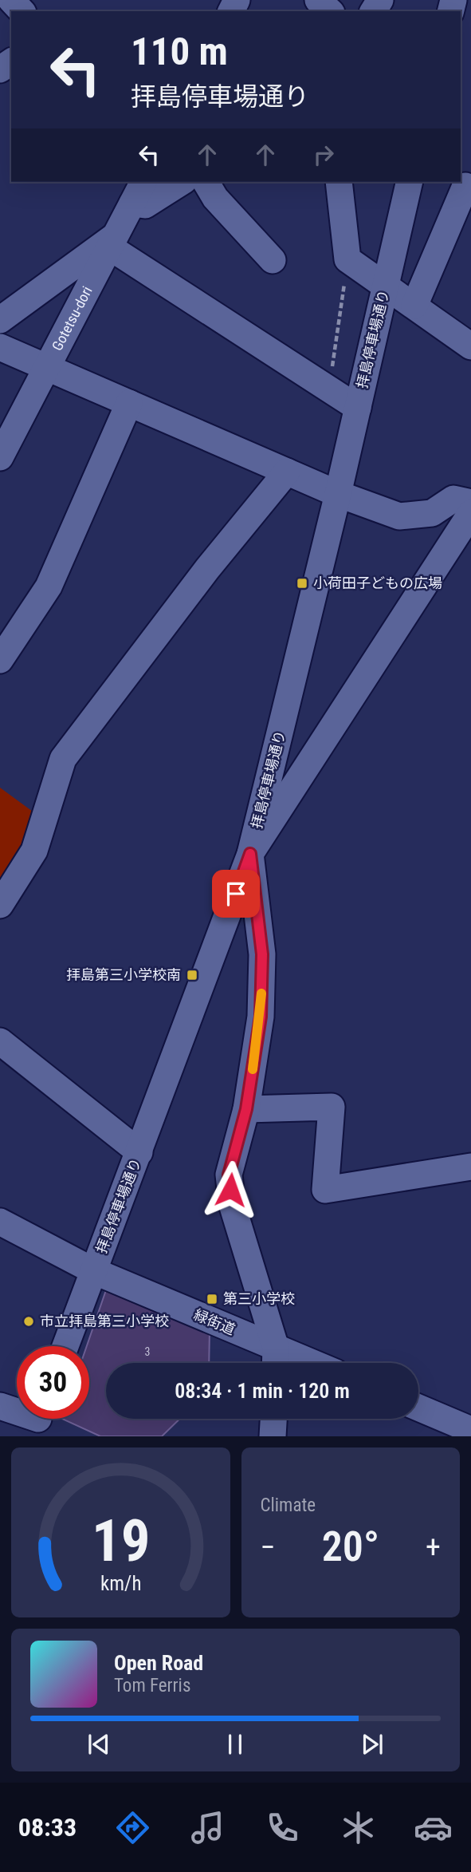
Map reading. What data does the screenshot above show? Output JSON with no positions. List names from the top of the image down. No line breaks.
{"streets":{"street":["Gotetsu-dori","拝島停車場通り","緑街道"]},"crossings":[["拝島停車場通り","緑街道"]],"places":{"transit":["小荷田子どもの広場","拝島第三小学校南","第三小学校"],"other":["市立拝島第三小学校"]},"house_numbers":["3"],"page":{"turn":["110 m","拝島停車場通り"],"limit":"30","trip":"08:34 · 1 min · 120 m","tile":"Climate","heat":["−","20°","+"],"song":["Open Road","Tom Ferris"],"tabs":"08:33","gauge":["19","km/h"]}}
